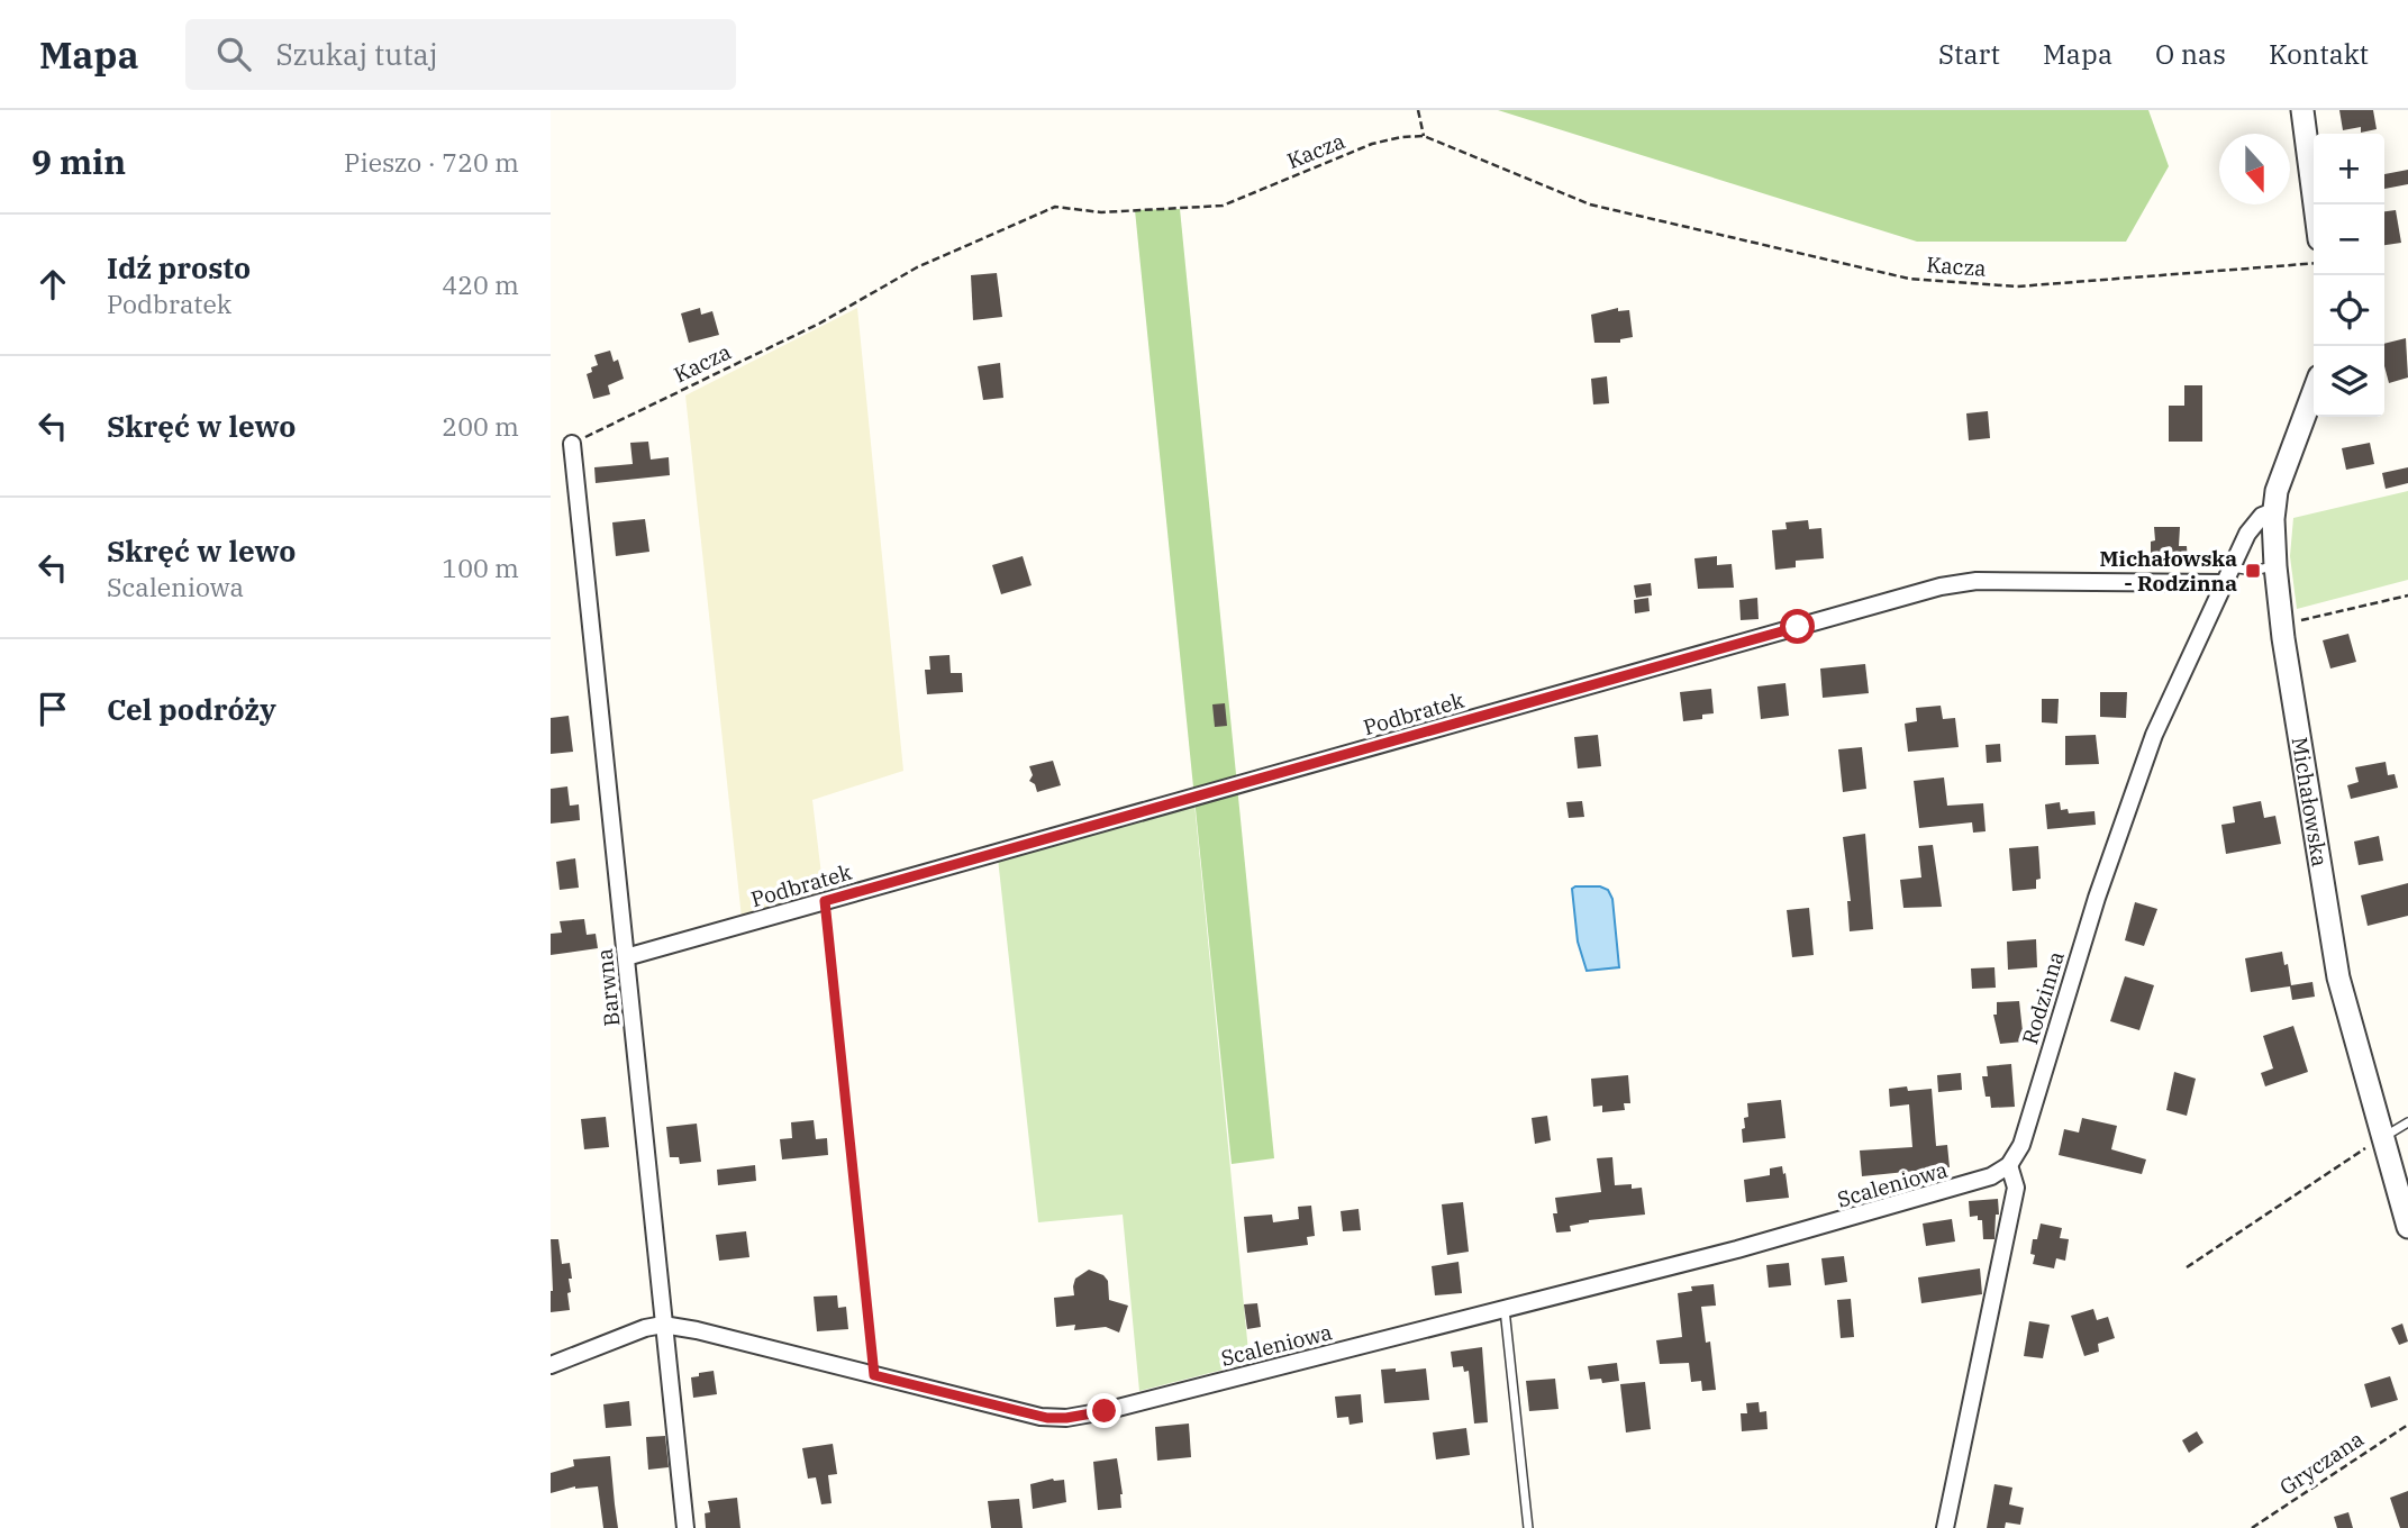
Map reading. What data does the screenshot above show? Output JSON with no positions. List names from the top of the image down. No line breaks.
{"streets":{"street":["Podbratek","Michałowska","Barwna","Rodzinna","Scaleniowa"],"path":["Kacza","Gryczana"]},"crossings":[["Kacza","Barwna"],["Podbratek","Barwna"],["Podbratek","Rodzinna"],["Michałowska","Rodzinna"],["Barwna","Scaleniowa"],["Rodzinna","Scaleniowa"]],"places":{"transit":["Michałowska - Rodzinna"]},"north":"bottom","page":{"header":"Mapa","search":"Szukaj tutaj","nav":["Start","Mapa","O nas","Kontakt"],"heading":["9 min","Pieszo · 720 m"],"map_buttons":["+","−"],"list":[["Idź prosto","Podbratek","420 m"],["Skręć w lewo","200 m"],["Skręć w lewo","Scaleniowa","100 m"],"Cel podróży"]}}
